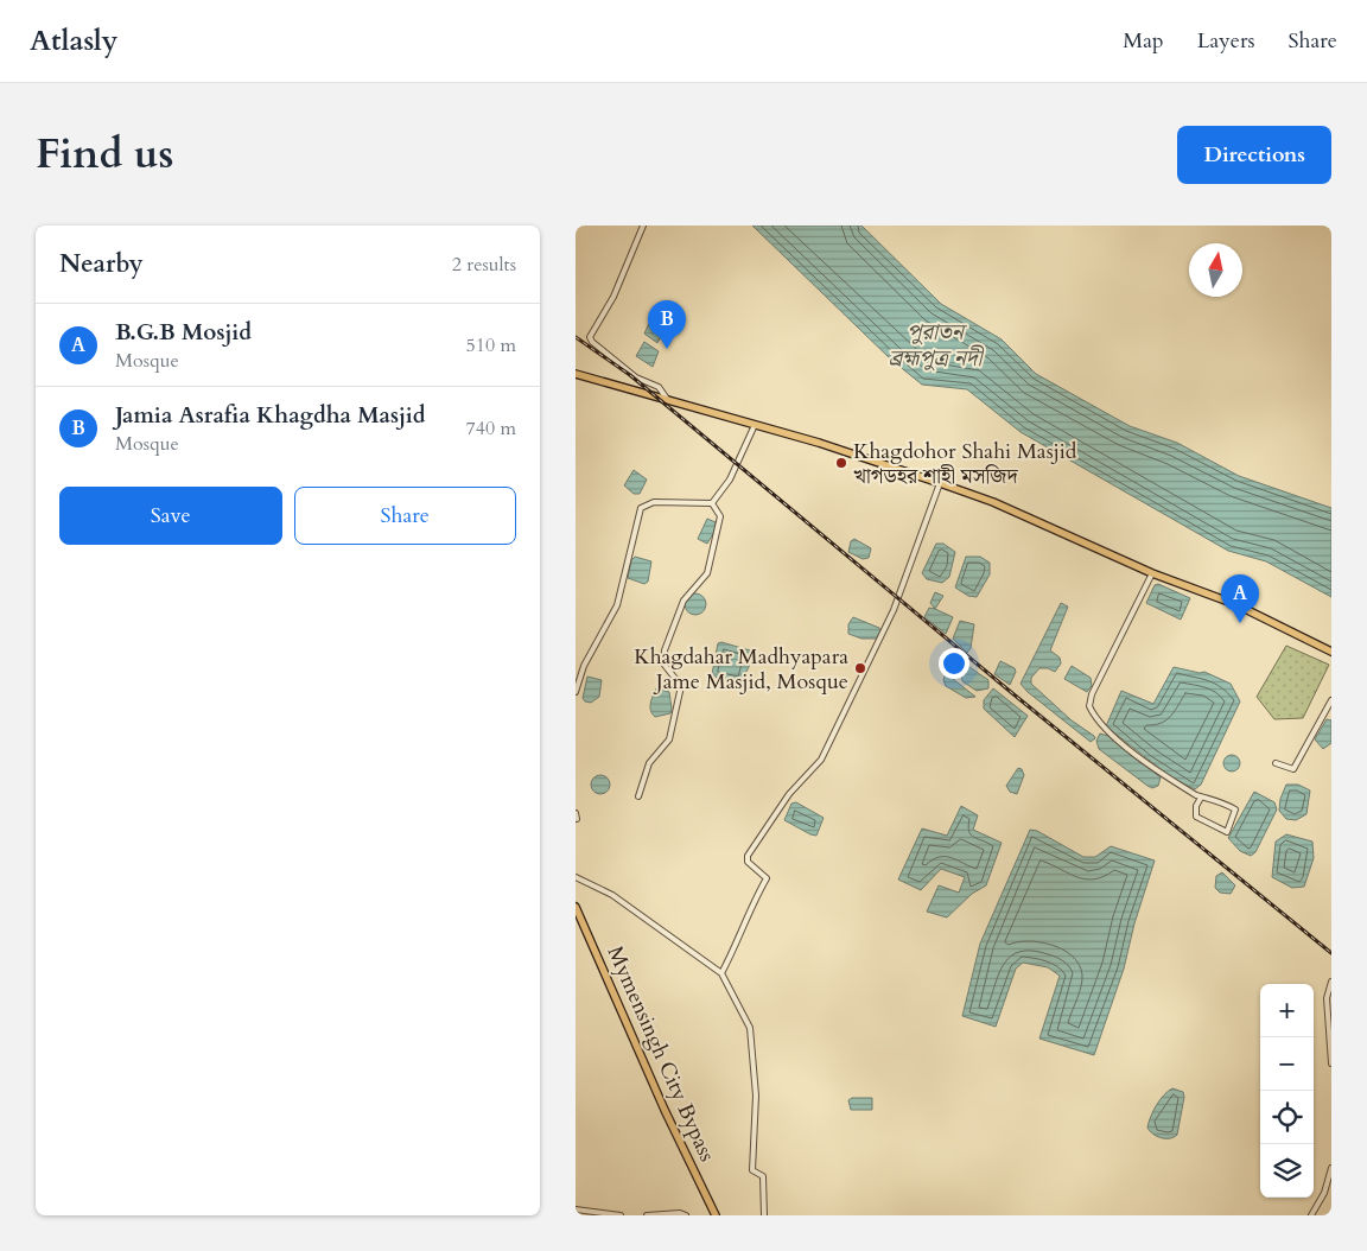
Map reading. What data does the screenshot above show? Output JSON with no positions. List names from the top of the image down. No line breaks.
{"streets":{"highway":["Mymensingh City Bypass"]},"water":["পুরাতন ব্রহ্মপুত্র নদী"],"places":["Khagdohor Shahi Masjid খাগডহর শাহী মসজিদ","Khagdahar Madhyapara Jame Masjid, Mosque"],"north":"top","page":{"header":"Atlasly","nav":["Map","Layers","Share"],"title":"Find us","buttons":["Directions",["Save","Share"]],"heading":["Nearby","2 results"],"pins":["B","A"],"list":[{"mark":"A","name":"B.G.B Mosjid","note":"Mosque","value":"510 m"},{"mark":"B","name":"Jamia Asrafia Khagdha Masjid","note":"Mosque","value":"740 m"}],"map_buttons":["+","−"]}}
